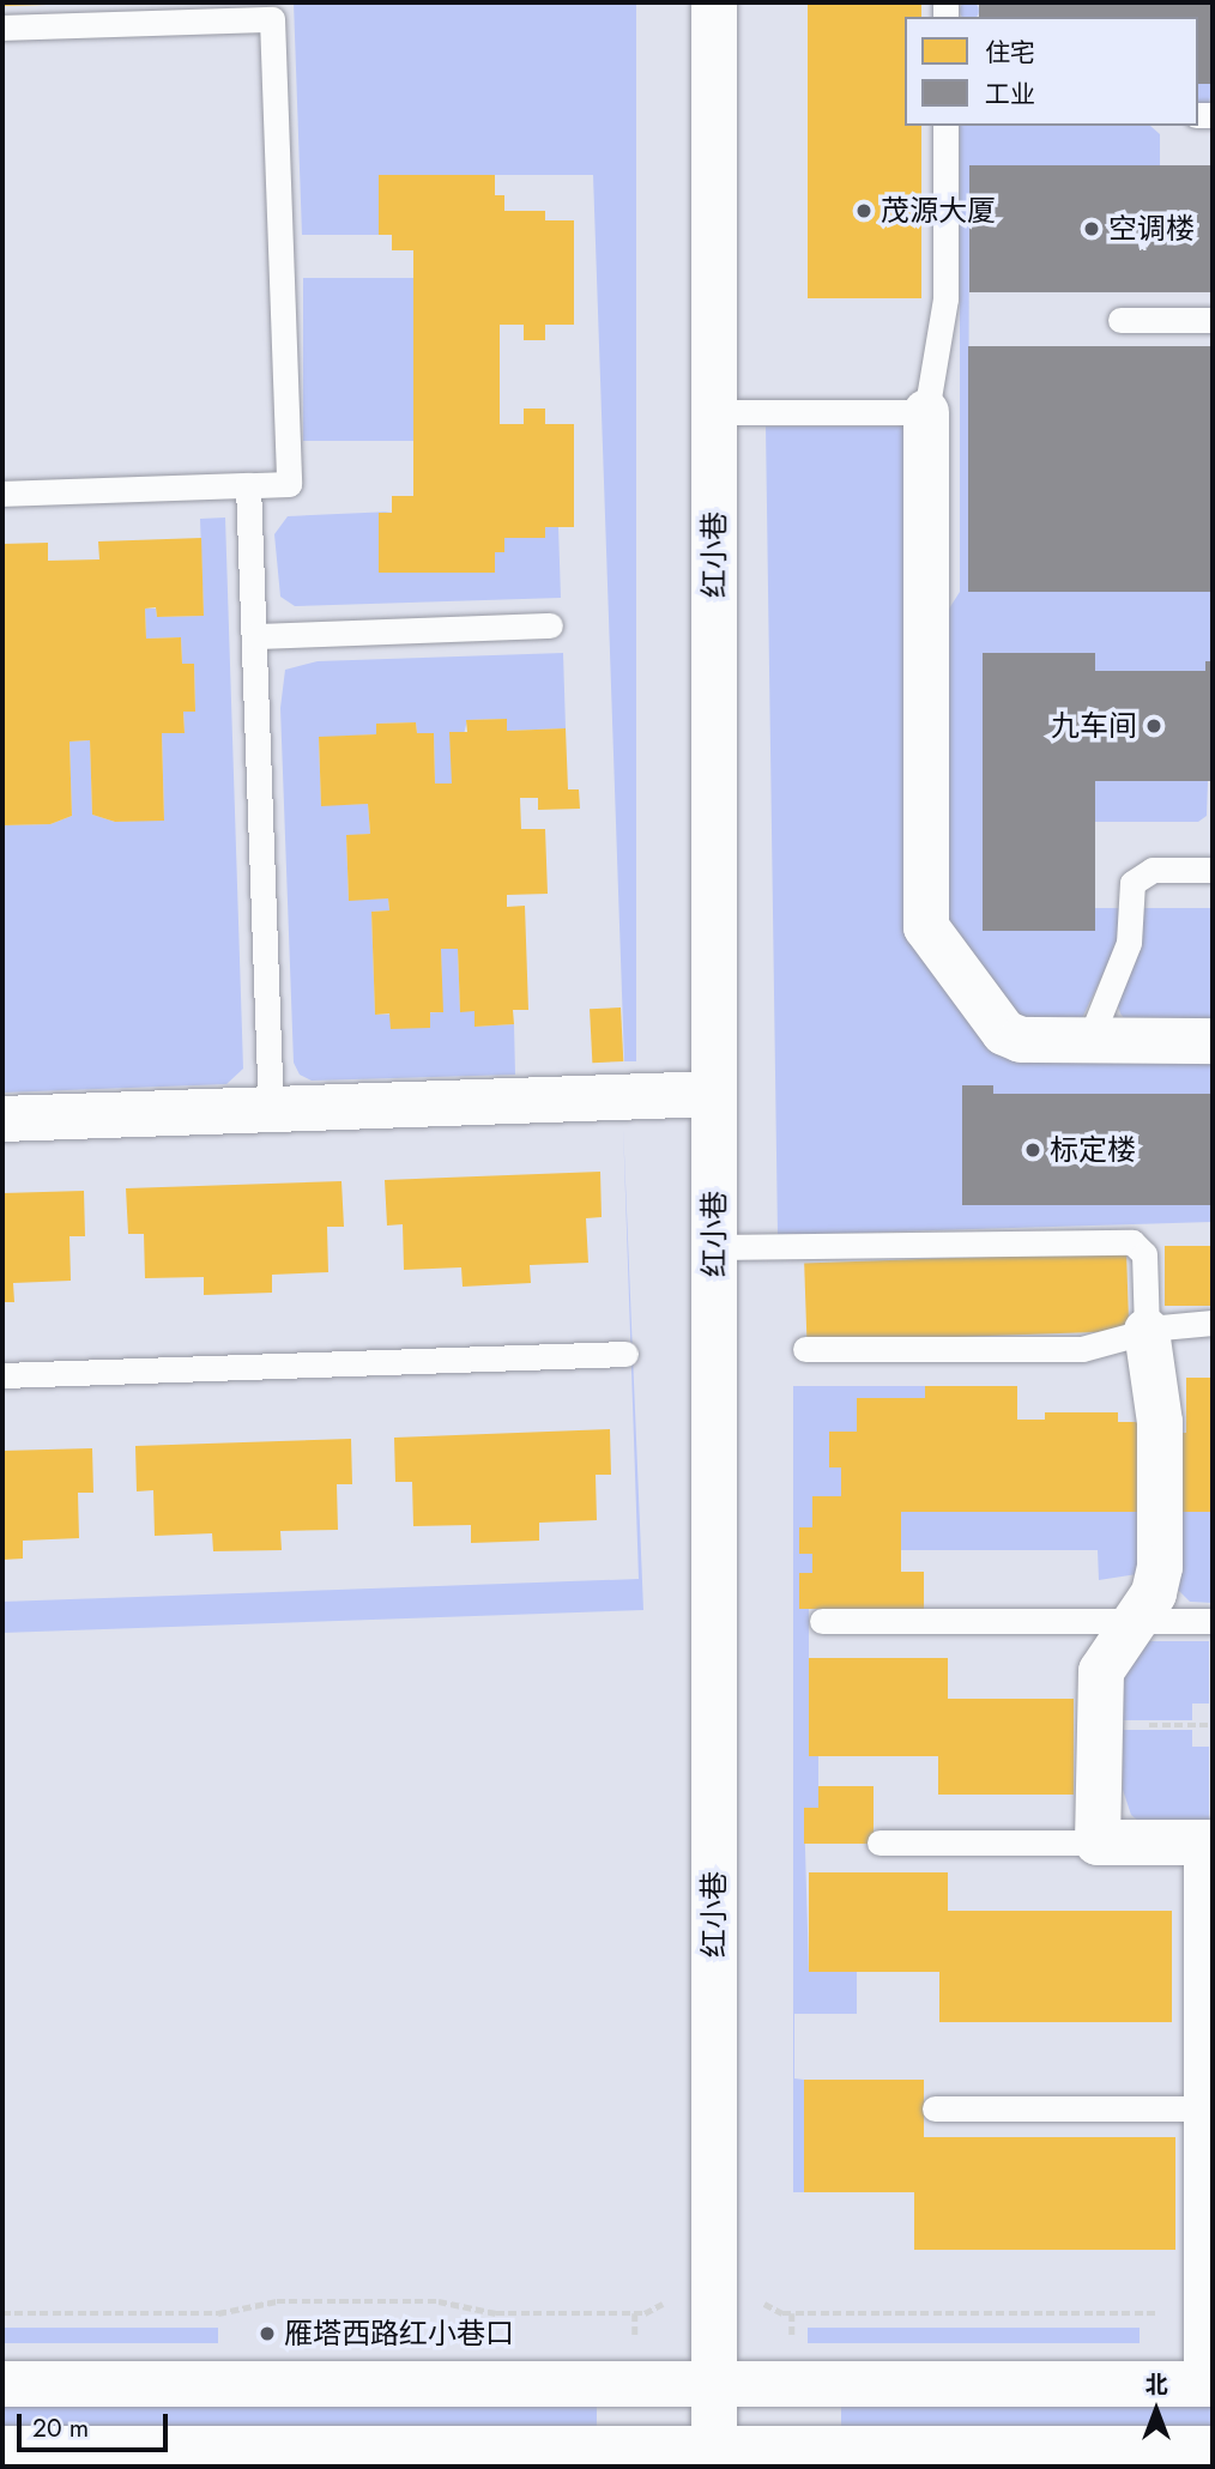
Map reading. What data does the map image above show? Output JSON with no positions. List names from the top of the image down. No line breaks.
{"streets":{"street":["红小巷"]},"places":["茂源大厦","空调楼","九车间","标定楼","雁塔西路红小巷口"],"legend":["住宅","工业"],"scale_bar":"20 m","north":"top"}
